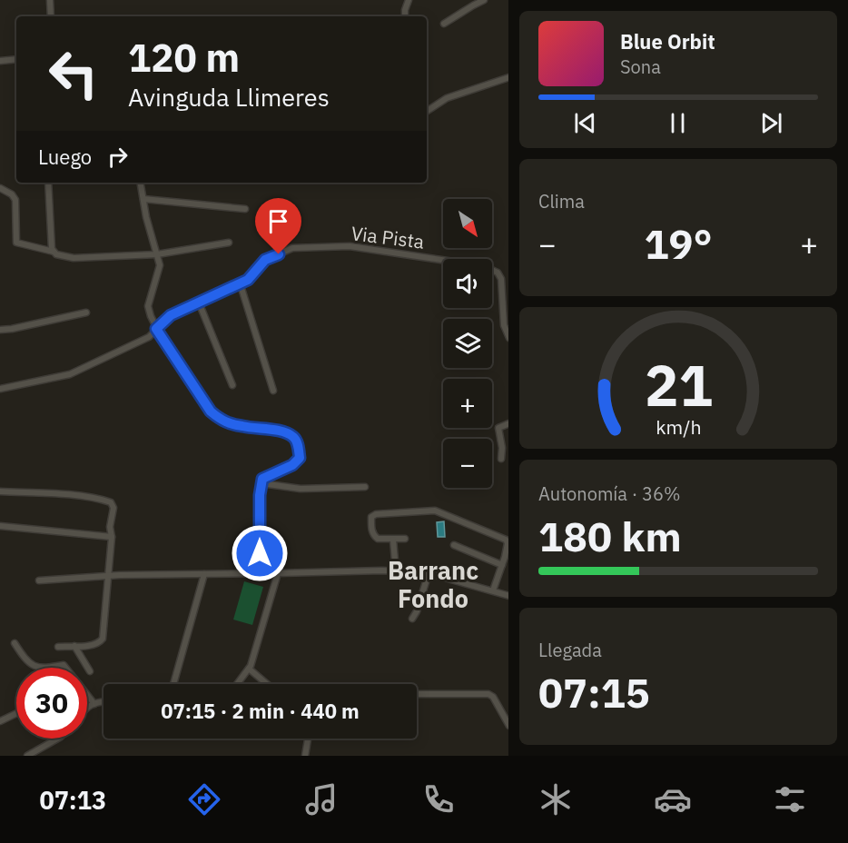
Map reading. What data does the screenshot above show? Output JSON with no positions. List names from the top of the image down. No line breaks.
{"streets":{"street":["Via Pista"]},"districts":["Barranc Fondo"],"north":"bottom right","page":{"turn":["120 m","Avinguda Llimeres"],"song":["Blue Orbit","Sona"],"then":"Luego","tile":["Clima",["Autonomía · 36%","180 km"],["Llegada","07:15"]],"map_buttons":["+","−"],"heat":["−","19°","+"],"limit":"30","trip":"07:15 · 2 min · 440 m","tabs":"07:13","gauge":["21","km/h"]}}
